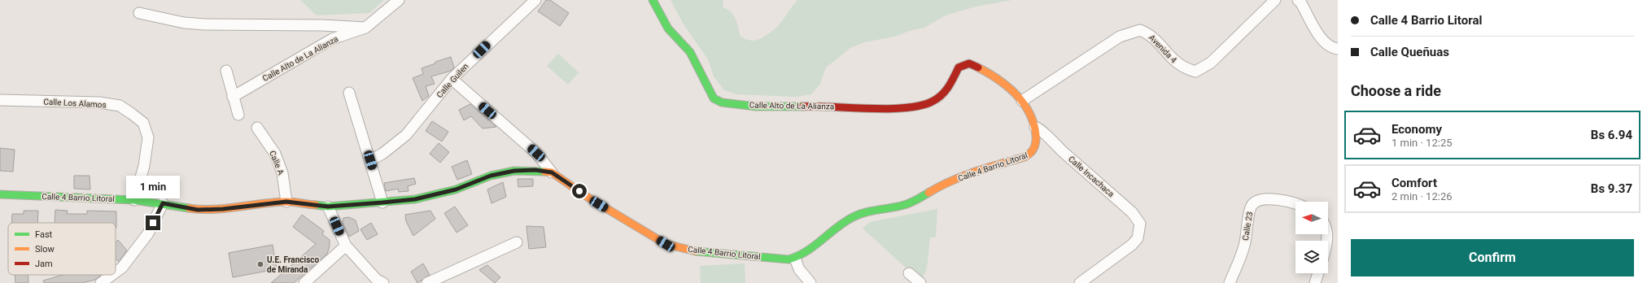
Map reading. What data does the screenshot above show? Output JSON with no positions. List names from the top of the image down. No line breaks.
{"streets":{"street":["Avenida 4","Calle Alto de La Alianza","Calle Guilen","Calle Los Alamos","Calle A","Calle 4 Barrio Litoral","Calle Incachaca","Calle 23"]},"crossings":[["Avenida 4","Calle Alto de La Alianza"],["Calle Los Alamos","Calle 4 Barrio Litoral"],["Calle A","Calle 4 Barrio Litoral"],["Calle 4 Barrio Litoral","Calle Incachaca"]],"places":["U.E. Francisco de Miranda"],"legend":["Fast","Slow","Jam"],"north":"left","page":{"banner":["Calle 4 Barrio Litoral","Calle Queñuas"],"heading":"Choose a ride","list":[{"name":"Economy","note":"1 min · 12:25","value":"Bs 6.94"},{"name":"Comfort","note":"2 min · 12:26","value":"Bs 9.37"}],"bubble":"1 min","buttons":"Confirm"}}
